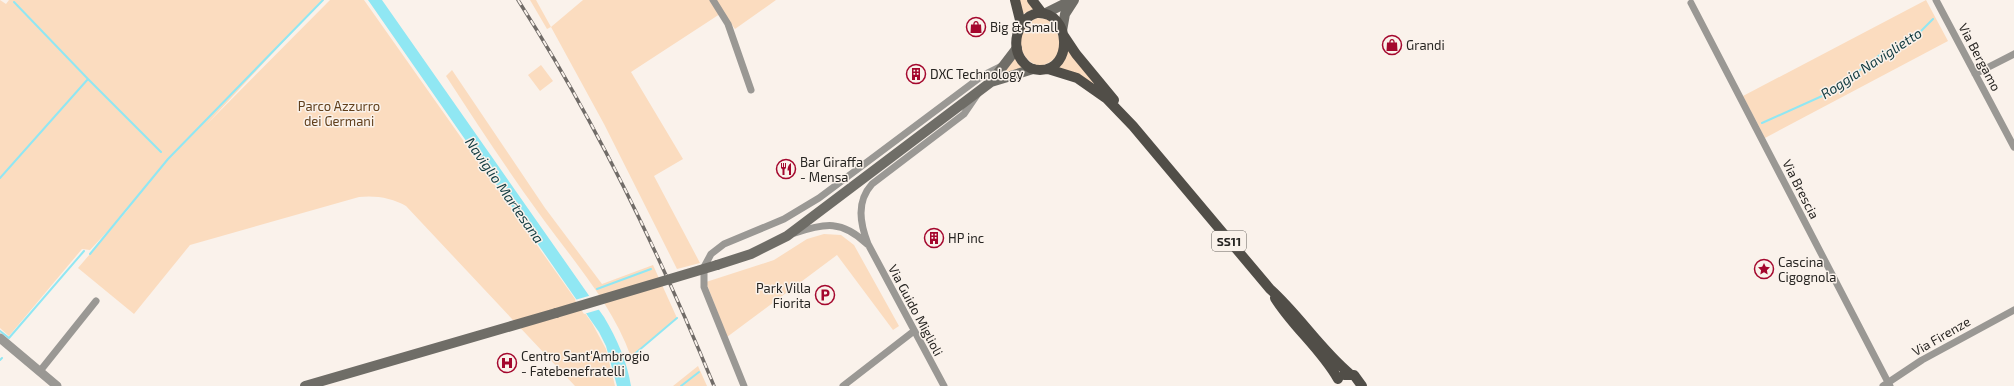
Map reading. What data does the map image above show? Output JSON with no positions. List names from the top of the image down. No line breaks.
{"streets":{"main road":["SS11"],"street":["Via Bergamo","Via Brescia","Via Guido Miglioli","Via Firenze"]},"crossings":[["Via Brescia","Via Firenze"]],"water":["Roggia Naviglietto","Naviglio Martesana"],"parks":["Parco Azzurro dei Germani"],"places":{"shop":["Big & Small","Grandi"],"building":["DXC Technology","HP inc"],"restaurant":["Bar Giraffa - Mensa"],"place":["Cascina Cigognola"],"parking":["Park Villa Fiorita"],"hospital":["Centro Sant'Ambrogio - Fatebenefratelli"]}}
